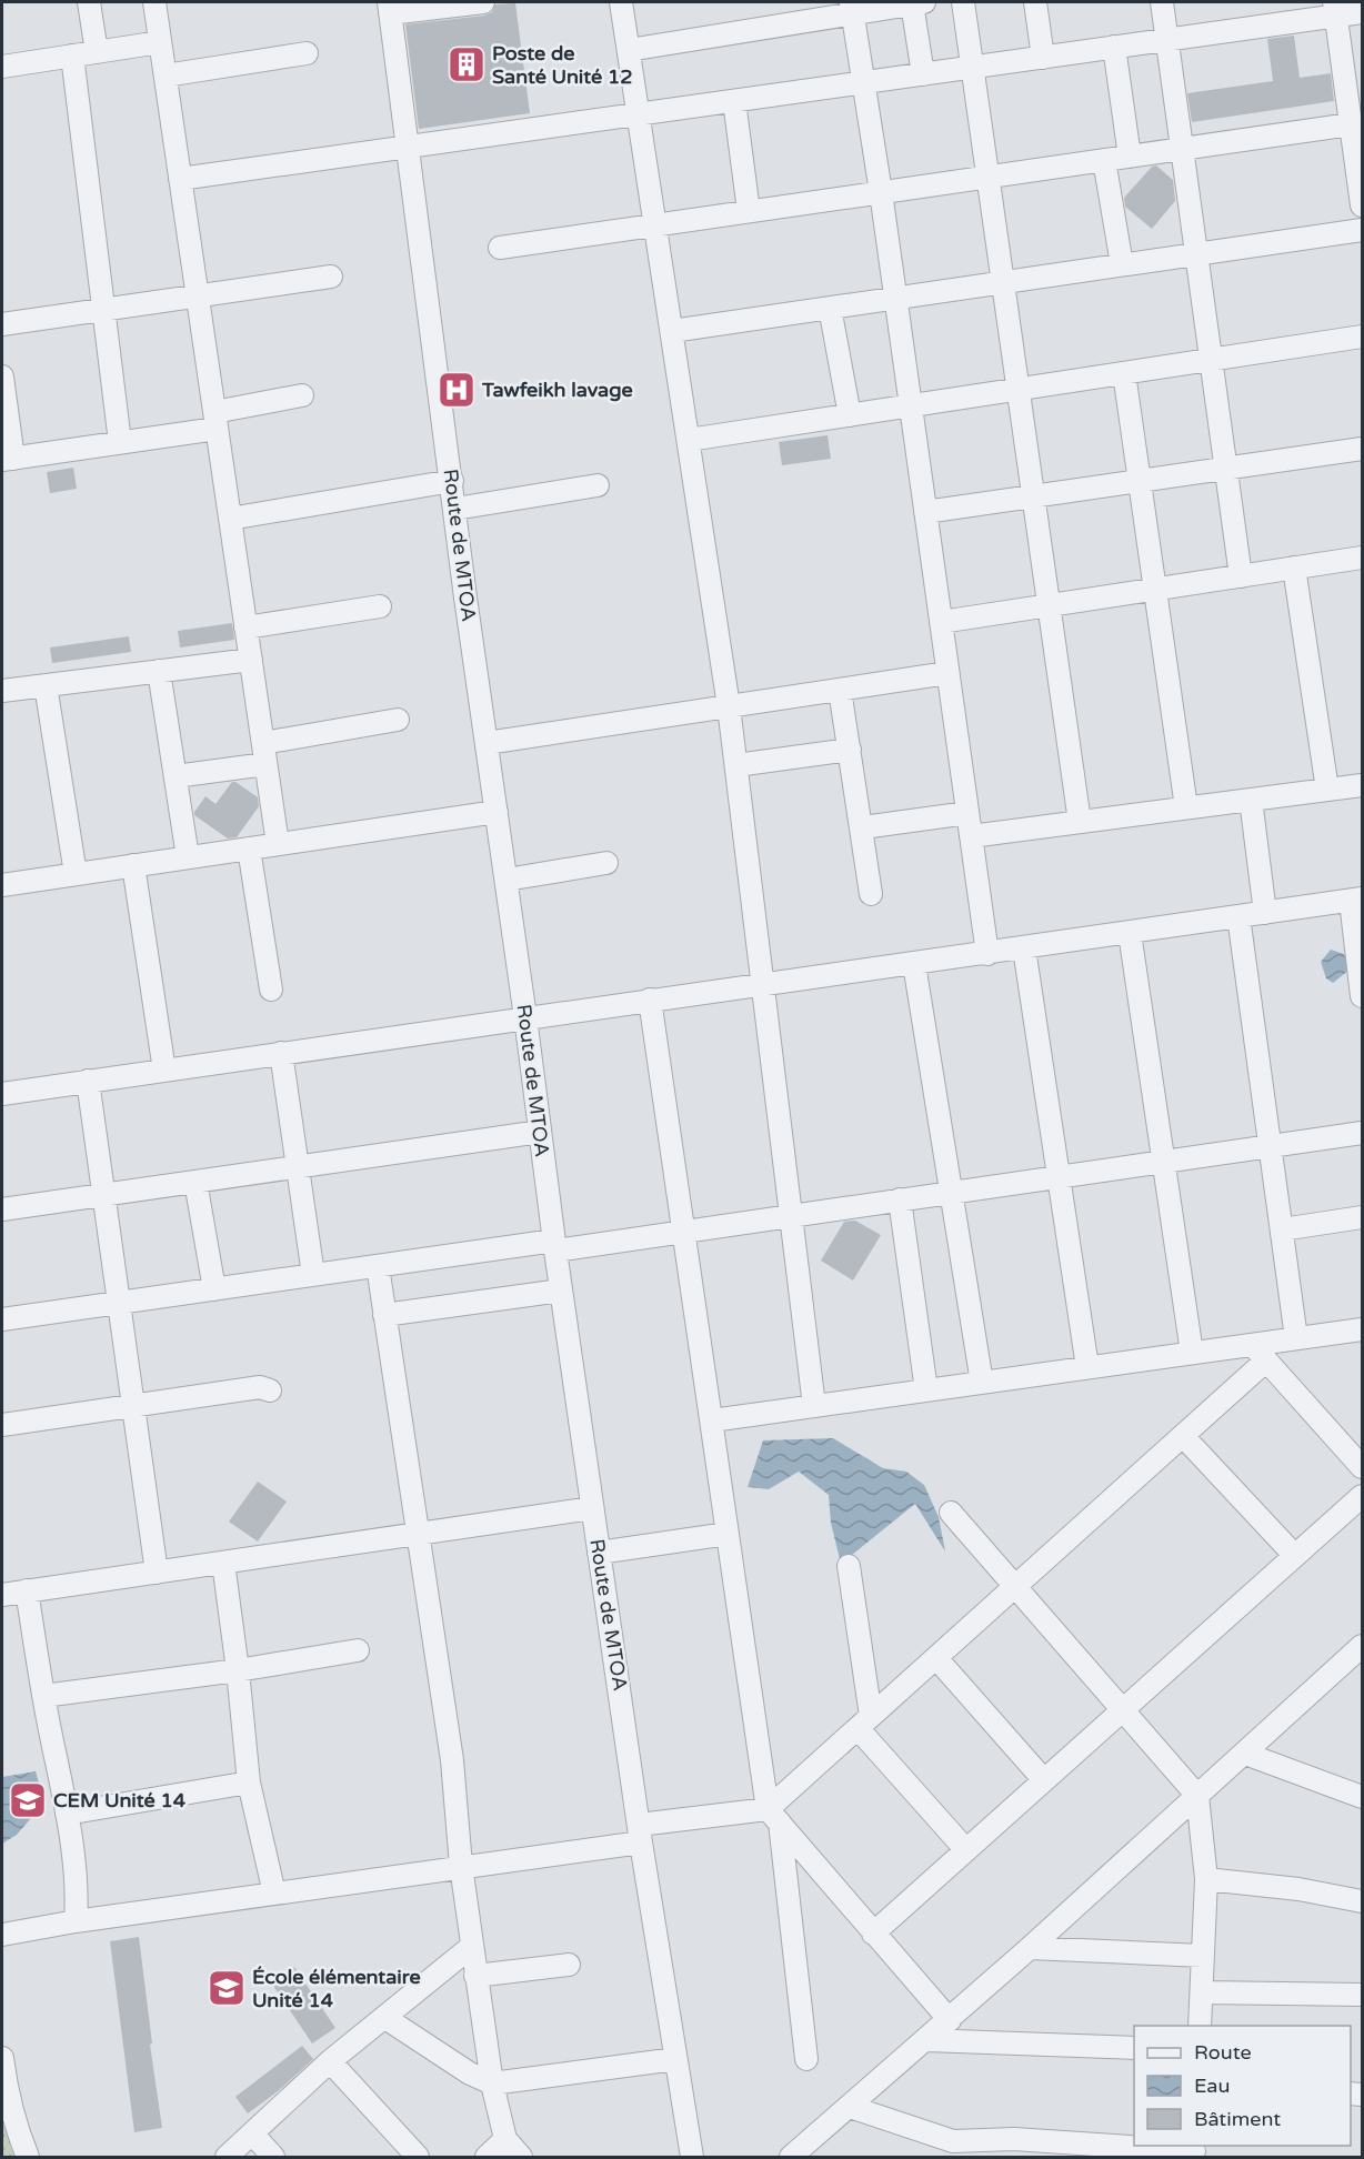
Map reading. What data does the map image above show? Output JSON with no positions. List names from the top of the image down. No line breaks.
{"streets":{"street":["Route de MTOA"]},"places":{"building":["Poste de Santé Unité 12"],"hospital":["Tawfeikh lavage"],"school or university":["CEM Unité 14","École élémentaire Unité 14"]},"legend":["Route","Eau","Bâtiment"]}
